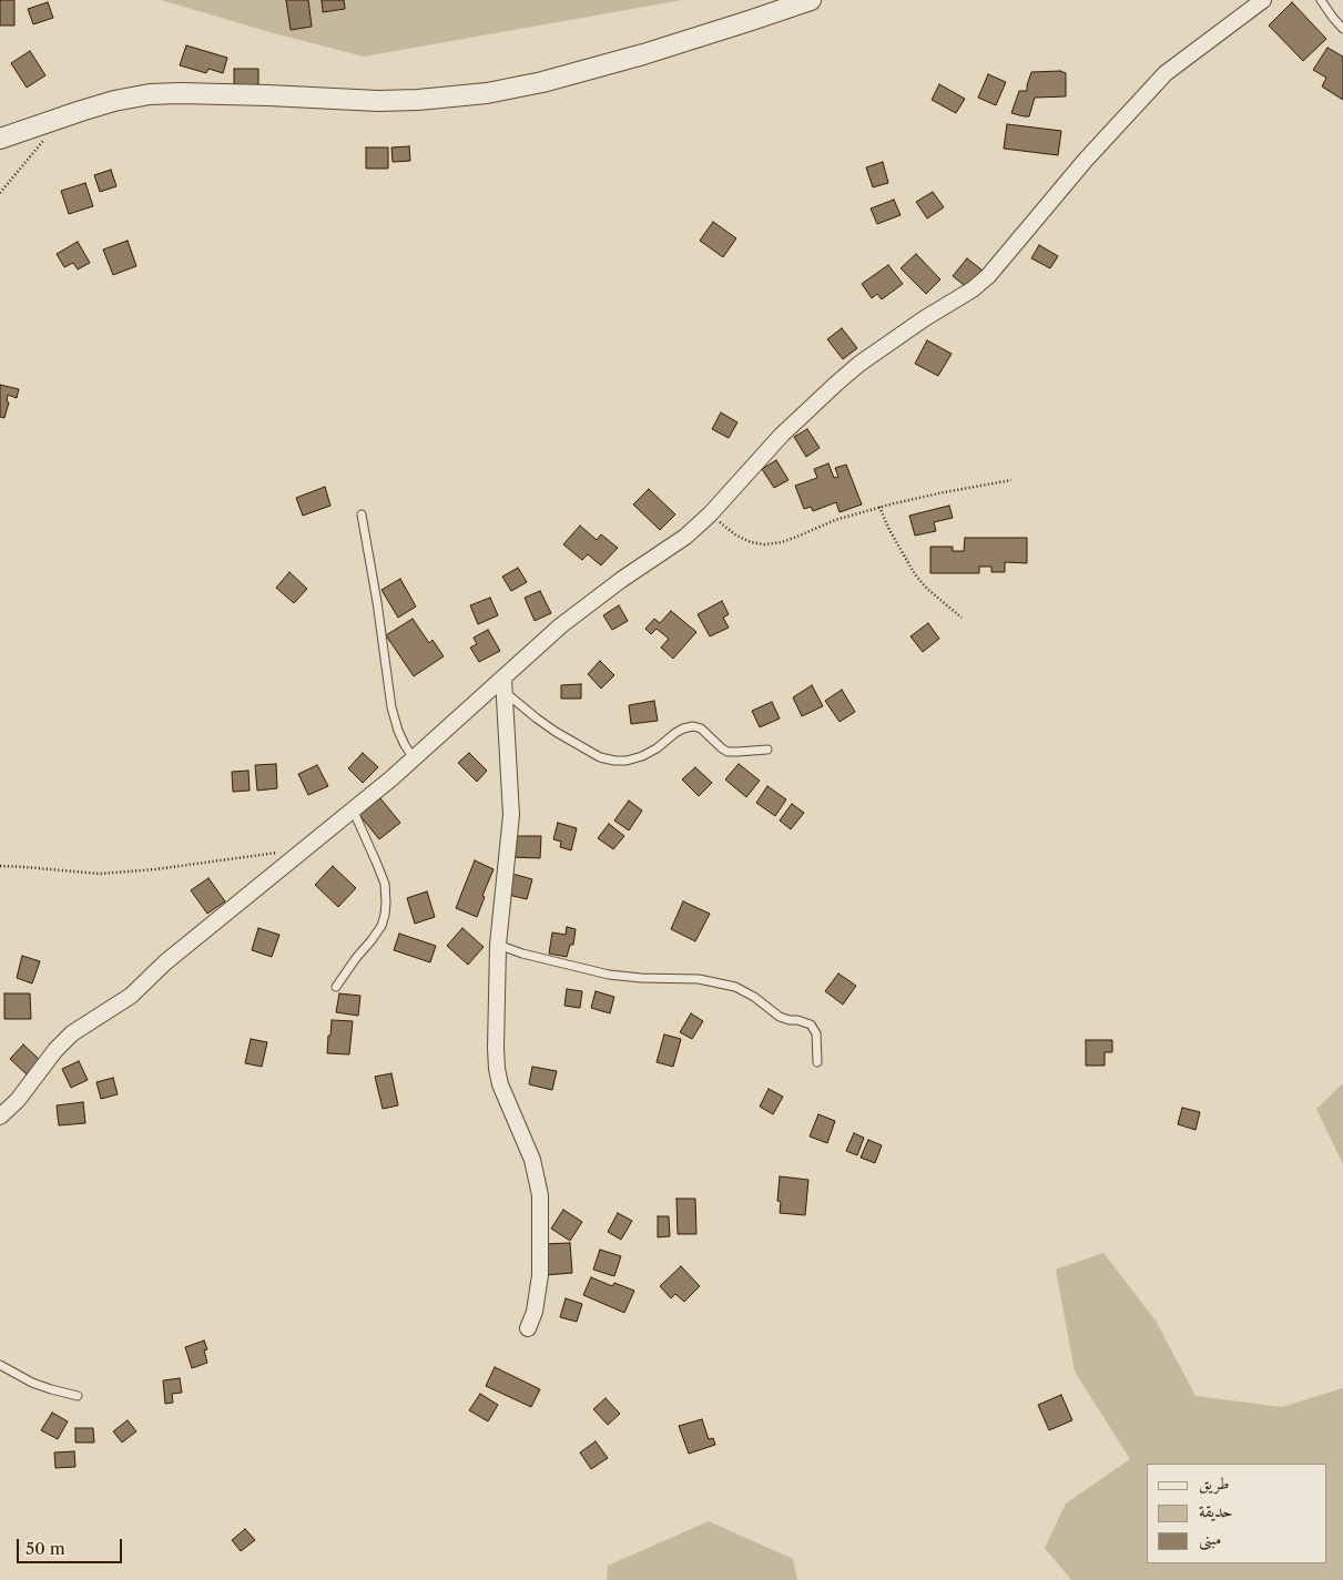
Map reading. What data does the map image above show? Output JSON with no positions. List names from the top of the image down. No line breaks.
{"legend":["طريق","حديقة","مبنى"],"scale_bar":"50 m"}
